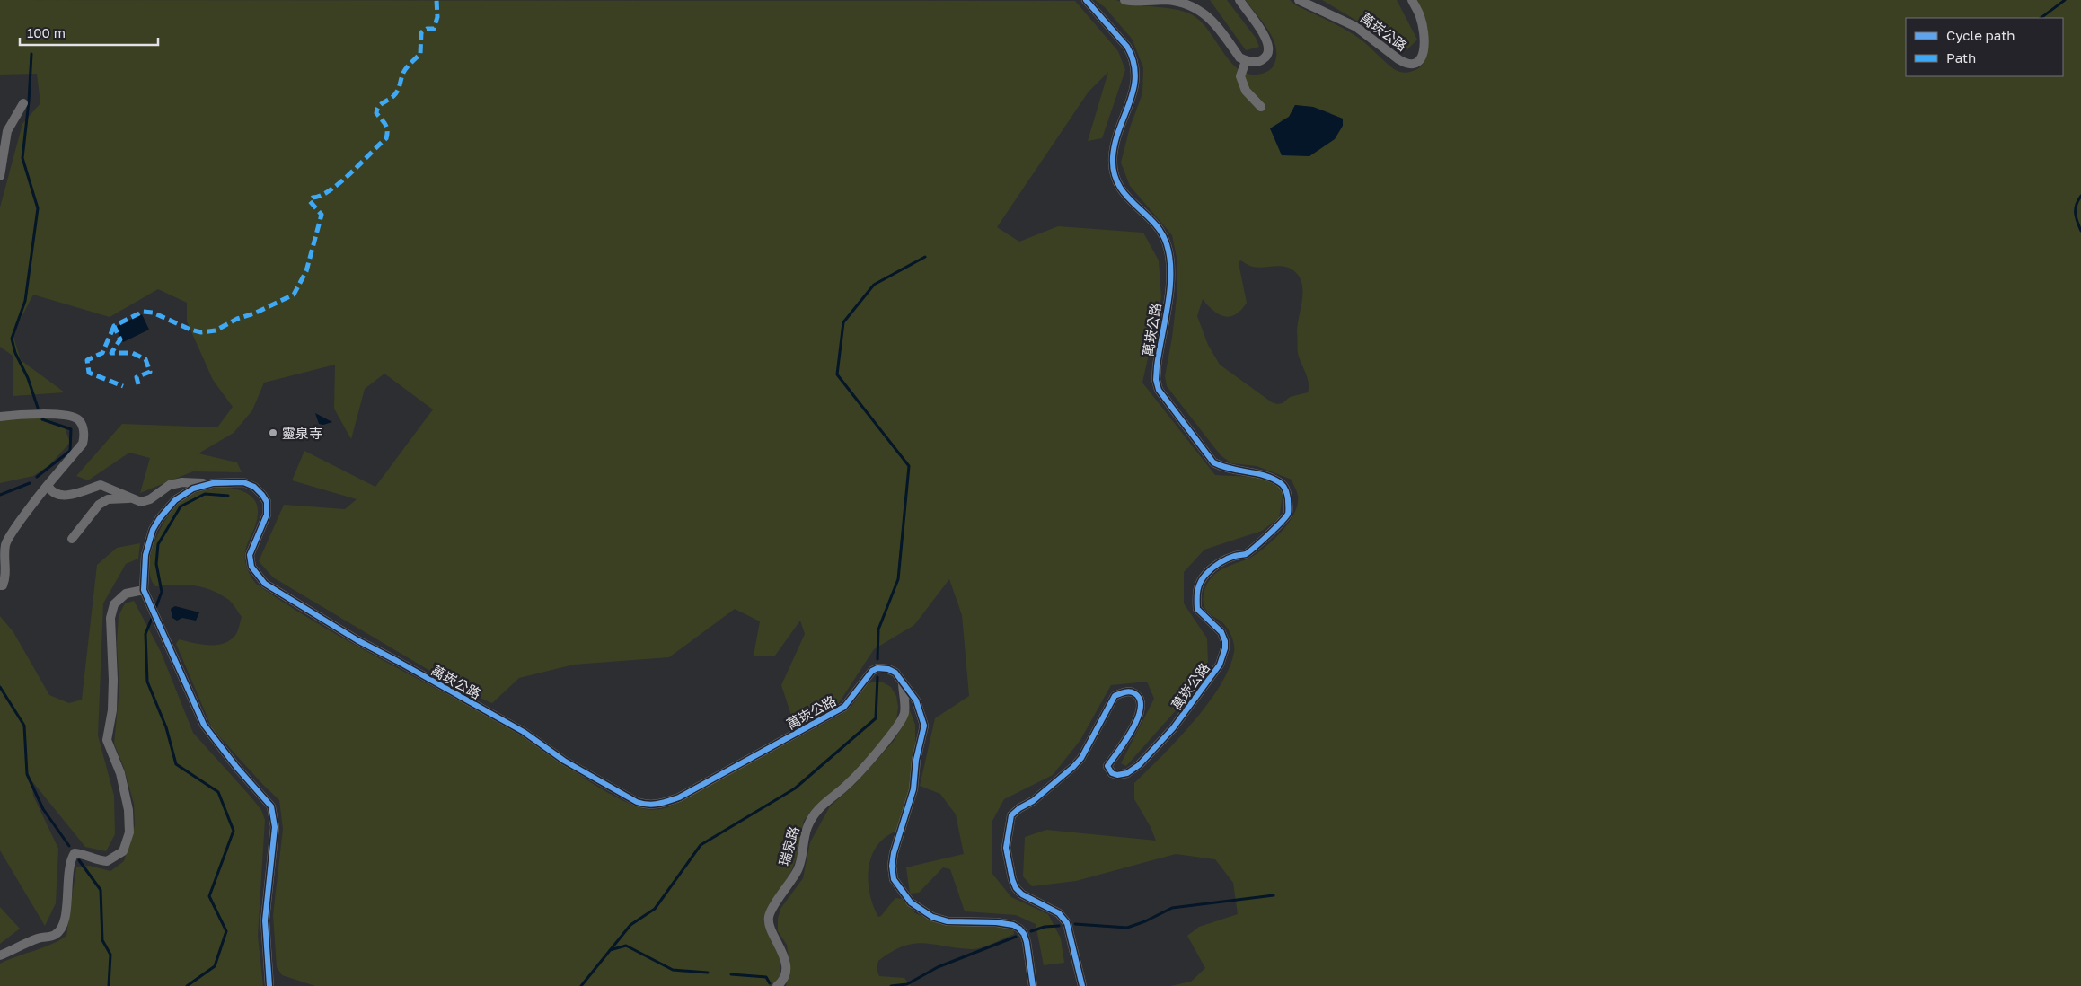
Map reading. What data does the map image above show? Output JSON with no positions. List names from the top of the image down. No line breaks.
{"streets":{"street":["萬崁公路","瑞泉路"]},"crossings":[["萬崁公路","瑞泉路"]],"places":["靈泉寺"],"legend":["Cycle path","Path"],"scale_bar":"100 m"}
